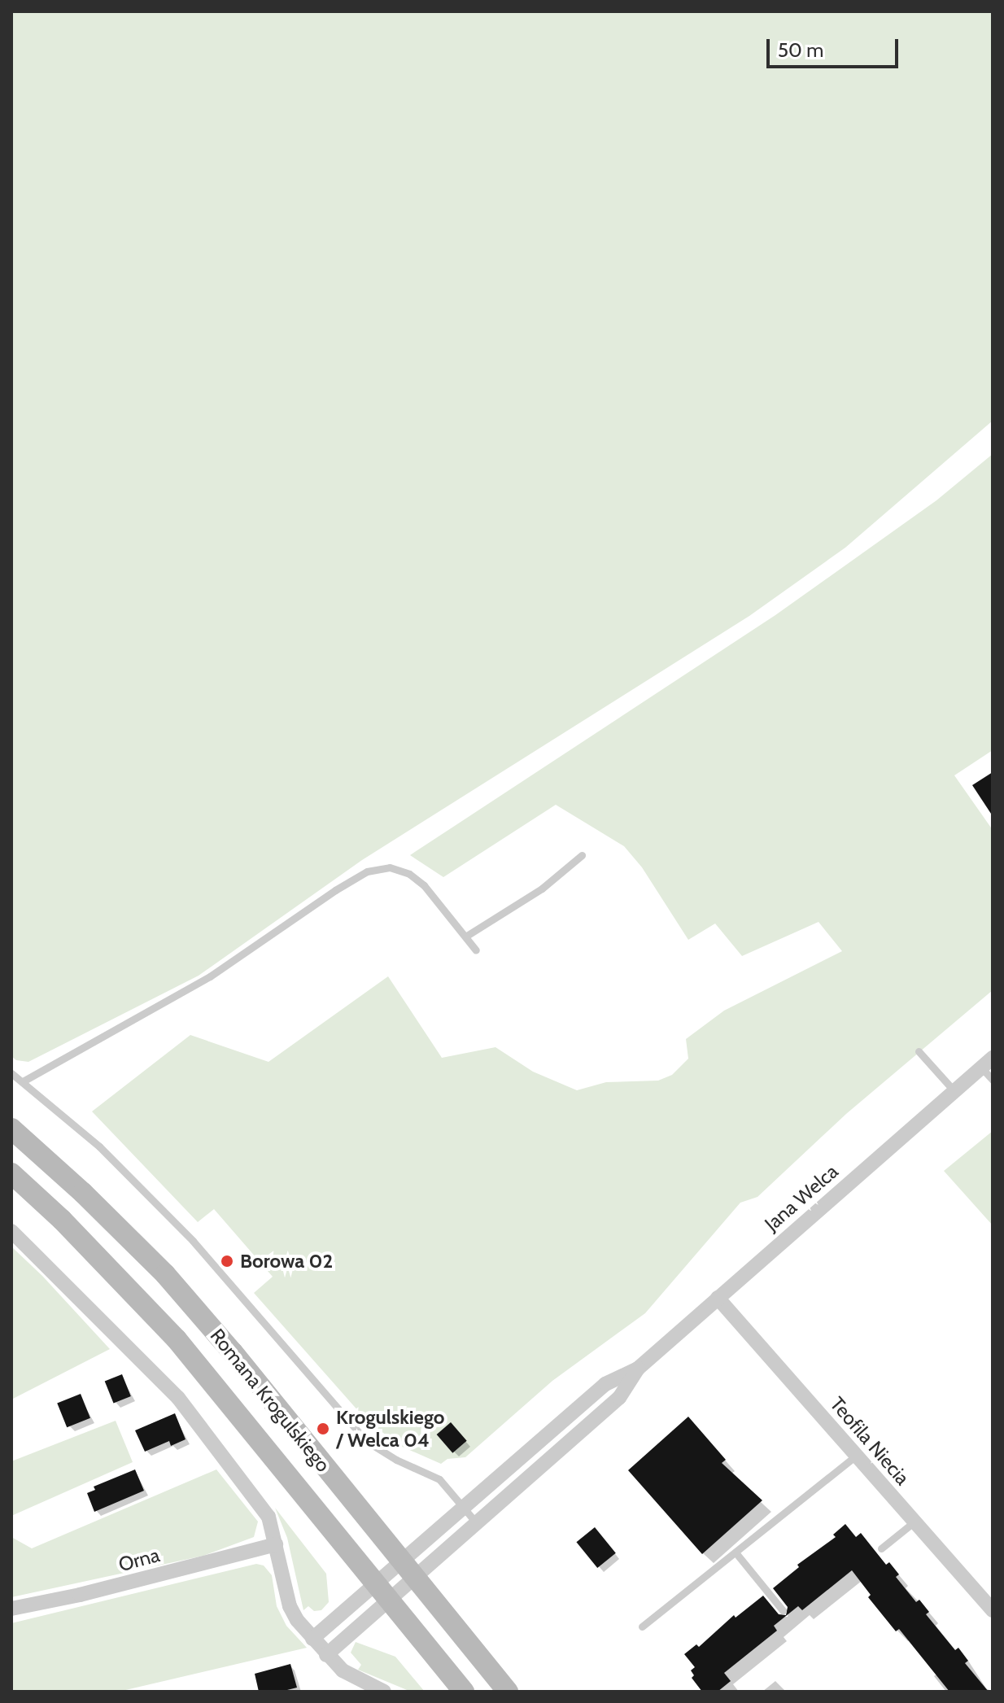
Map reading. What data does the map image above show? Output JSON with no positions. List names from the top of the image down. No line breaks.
{"streets":{"main road":["Romana Krogulskiego"],"street":["Jana Welca","Teofila Niecia","Orna"]},"crossings":[["Jana Welca","Romana Krogulskiego"],["Jana Welca","Teofila Niecia"]],"places":["Borowa 02","Krogulskiego / Welca 04"],"scale_bar":"50 m"}
